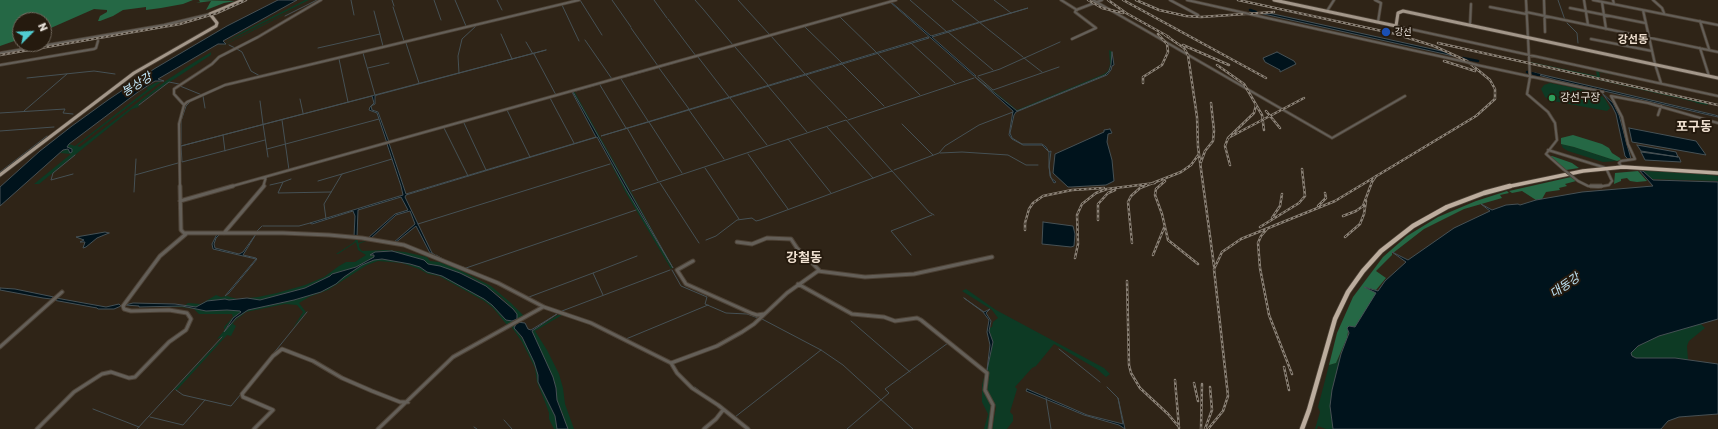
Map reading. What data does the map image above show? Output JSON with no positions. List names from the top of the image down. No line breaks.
{"districts":["강선동","포구동","강철동"],"water":["봉상강","대동강"],"places":["강선","강선구장"],"north":"top right"}
